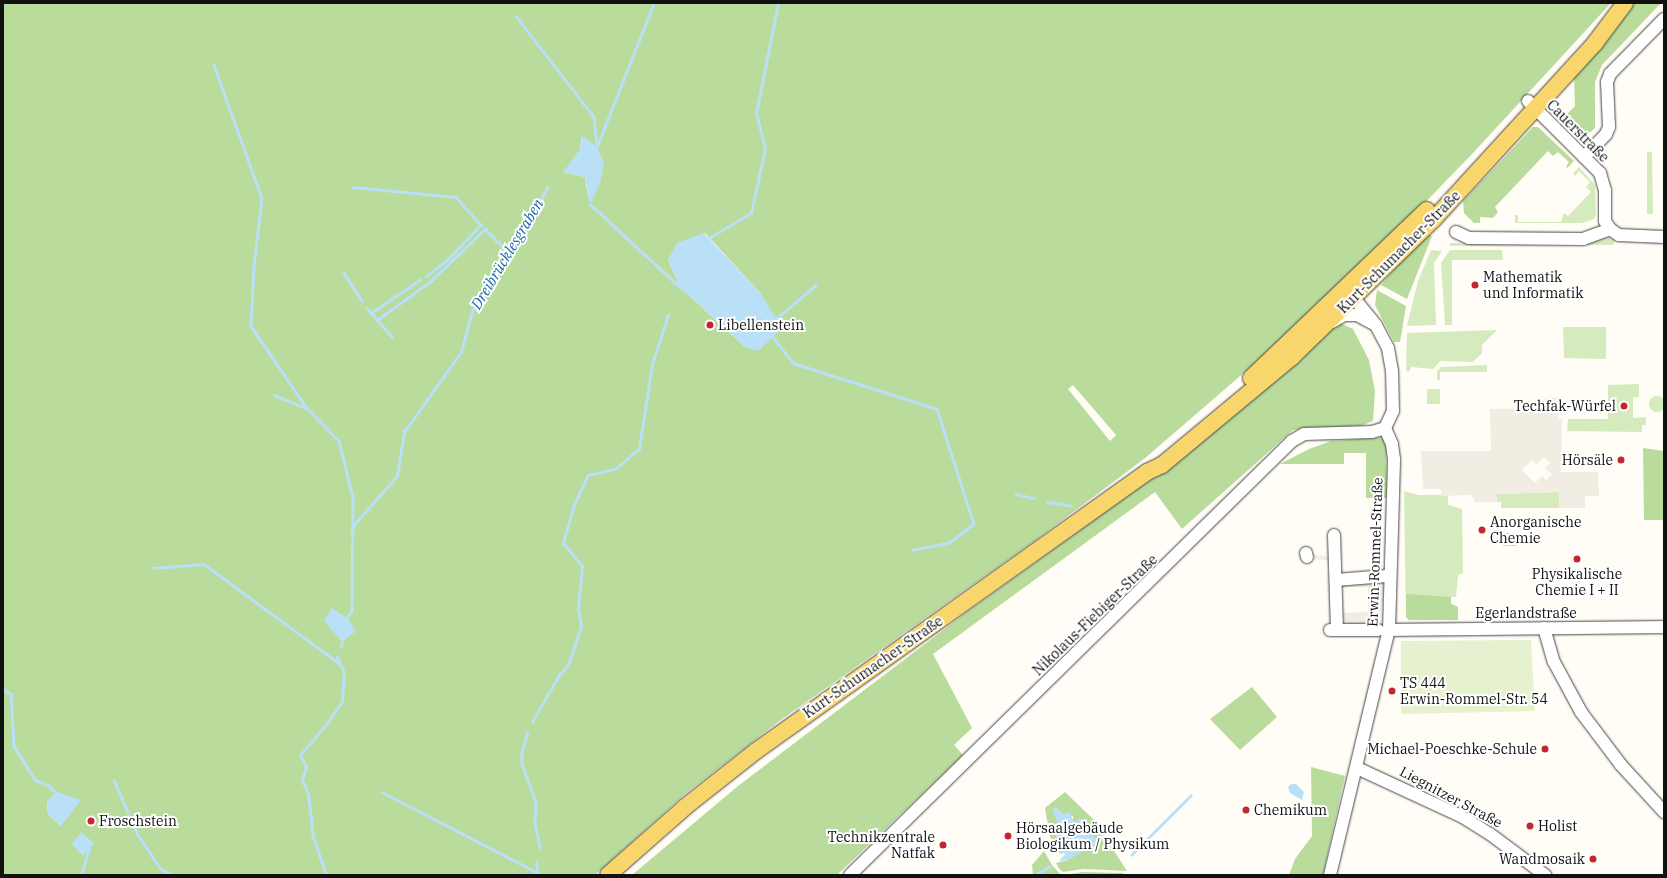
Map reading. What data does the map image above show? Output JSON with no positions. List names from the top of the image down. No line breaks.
{"streets":{"main road":["Kurt-Schumacher-Straße"],"street":["Cauerstraße","Erwin-Rommel-Straße","Egerlandstraße","Nikolaus-Fiebiger-Straße","Liegnitzer Straße"]},"crossings":[["Cauerstraße","Kurt-Schumacher-Straße"],["Erwin-Rommel-Straße","Egerlandstraße"],["Erwin-Rommel-Straße","Nikolaus-Fiebiger-Straße"],["Erwin-Rommel-Straße","Liegnitzer Straße"]],"water":["Dreibrücklesgraben"],"places":["Mathematik und Informatik","Libellenstein","Techfak-Würfel","Hörsäle","Anorganische Chemie","Physikalische Chemie I + II","TS 444 Erwin-Rommel-Str. 54","Michael-Poeschke-Schule","Chemikum","Froschstein","Holist","Hörsaalgebäude Biologikum / Physikum","Technikzentrale Natfak","Wandmosaik"]}
